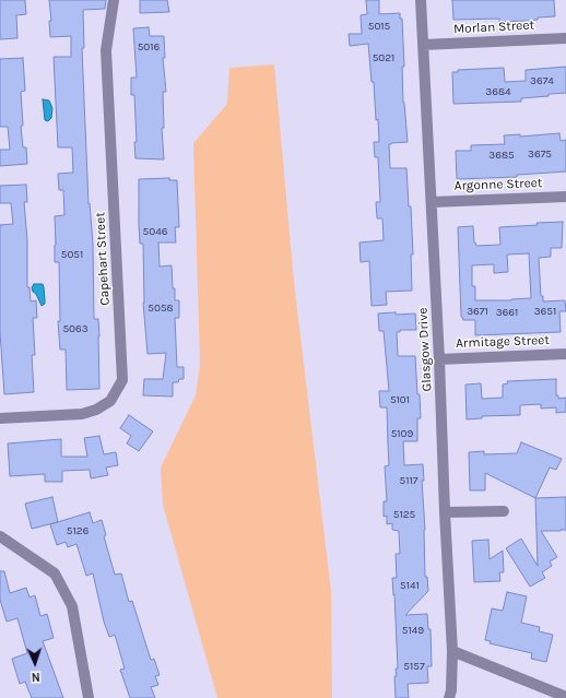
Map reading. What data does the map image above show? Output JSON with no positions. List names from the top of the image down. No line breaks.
{"streets":{"street":["Morlan Street","Argonne Street","Capehart Street","Armitage Street","Glasgow Drive"]},"crossings":[["Morlan Street","Glasgow Drive"],["Argonne Street","Glasgow Drive"],["Armitage Street","Glasgow Drive"]],"house_numbers":["5015","5016","5021","3674","3684","3675","3685","5046","5051","5058","3671","3651","3661","5063","5101","5109","5117","5125","5126","5141","5149","5157"],"north":"bottom"}
